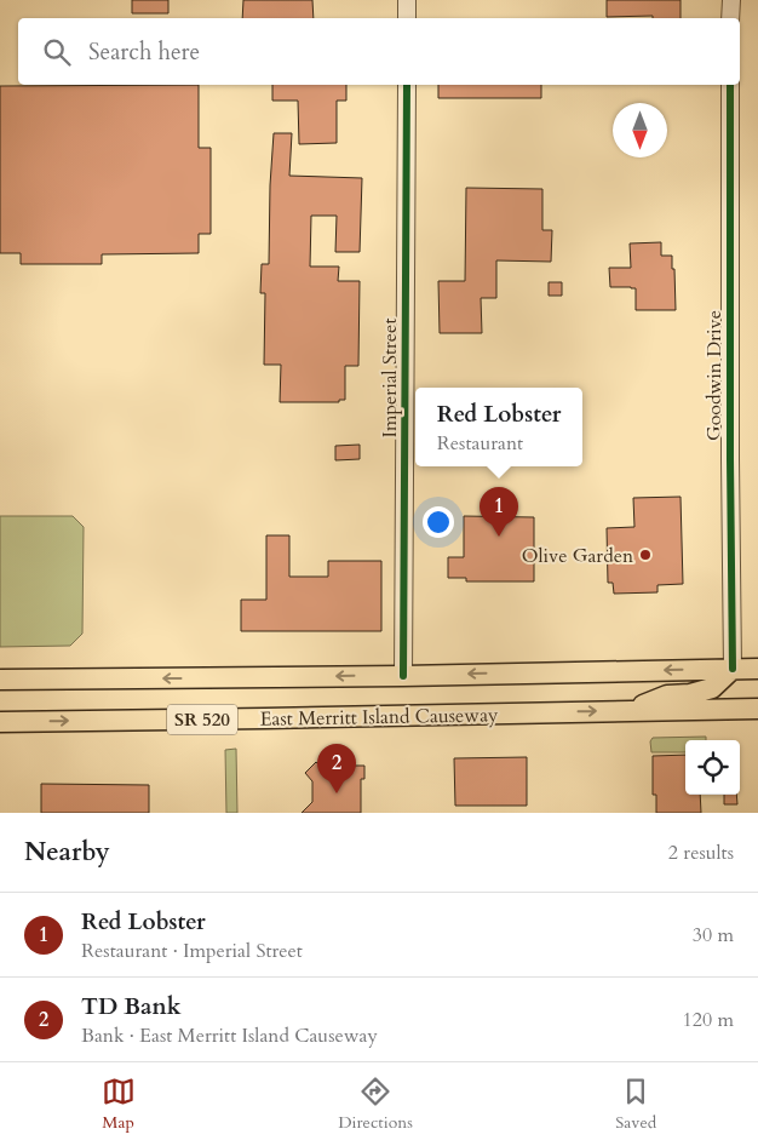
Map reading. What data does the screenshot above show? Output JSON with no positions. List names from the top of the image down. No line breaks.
{"streets":{"main road":["East Merritt Island Causeway","SR 520"],"street":["Goodwin Drive","Imperial Street"]},"crossings":[["Goodwin Drive","East Merritt Island Causeway"],["Imperial Street","East Merritt Island Causeway"]],"places":["Olive Garden"],"north":"bottom","page":{"search":"Search here","popup":["Red Lobster","Restaurant"],"pins":["1","2"],"heading":["Nearby","2 results"],"list":[{"mark":"1","name":"Red Lobster","note":"Restaurant · Imperial Street","value":"30 m"},{"mark":"2","name":"TD Bank","note":"Bank · East Merritt Island Causeway","value":"120 m"}],"nav":["Map","Directions","Saved"]}}
